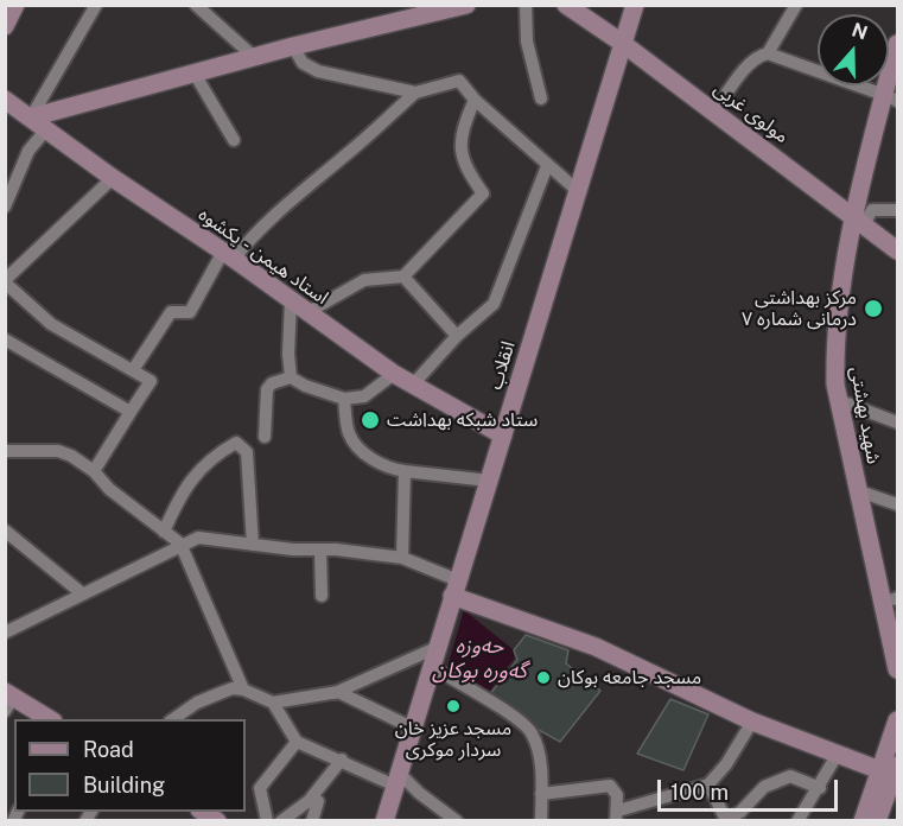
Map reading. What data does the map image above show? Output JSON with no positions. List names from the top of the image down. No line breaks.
{"streets":{"main road":["مولوی غربی","استاد هیمن - یکشوه","انقلاب","شهید بهشتی"]},"crossings":[["مولوی غربی","انقلاب"],["مولوی غربی","شهید بهشتی"],["استاد هیمن - یکشوه","انقلاب"]],"water":["حه‌وزه گه‌وره بوکان"],"places":["مرکز بهداشتی درمانی شماره ۷","ستاد شبکه بهداشت","مسجد جامعه بوکان","مسجد عزیز خان سردار موکری"],"legend":["Road","Building"],"scale_bar":"100 m","north":"top"}
